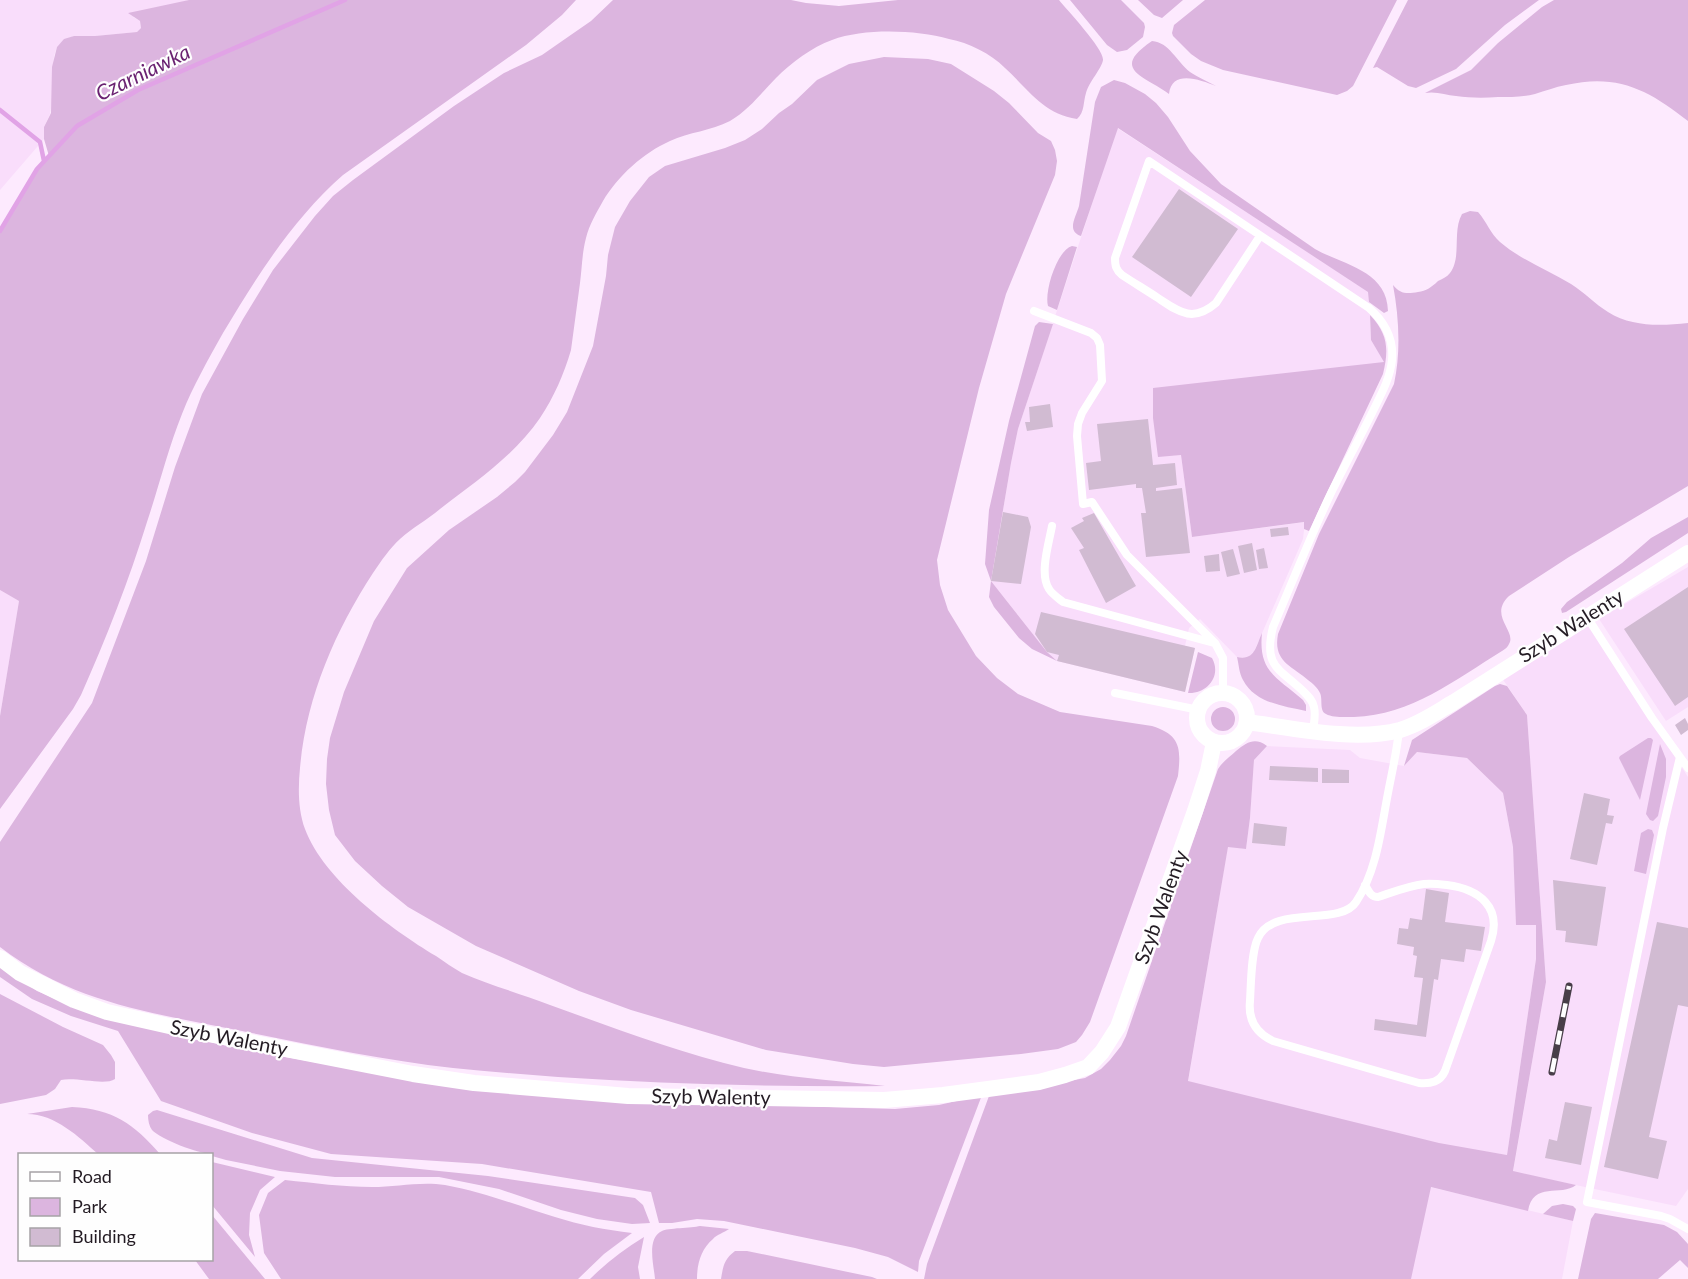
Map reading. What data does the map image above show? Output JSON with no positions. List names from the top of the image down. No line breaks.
{"streets":{"street":["Szyb Walenty"]},"water":["Czarniawka"],"legend":["Road","Park","Building"]}
